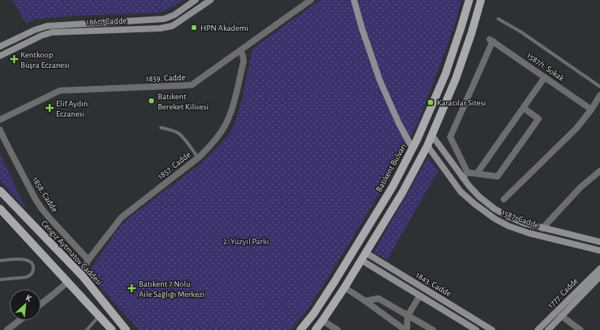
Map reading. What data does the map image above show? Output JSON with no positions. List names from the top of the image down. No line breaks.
{"streets":{"main road":["Batıkent Bulvarı","Cengiz Aytmatov Caddesi"],"street":["1860. Cadde","1587/1. Sokak","1859. Cadde","1857. Cadde","1858. Cadde","1587. Cadde","1843. Cadde","1777. Cadde"]},"crossings":[["1859. Cadde","1857. Cadde"],["1857. Cadde","1858. Cadde"],["1857. Cadde","Cengiz Aytmatov Caddesi"]],"parks":["2. Yüzyıl Parkı"],"places":{"other":["HPN Akademi","Batıkent Bereket Kilisesi"],"health":["Kentkoop Büşra Eczanesi","Elif Aydın Eczanesi","Batıkent 7 Nolu Aile Sağlığı Merkezi"],"transit":["Karacılar Sitesi"]},"north":"top right"}
